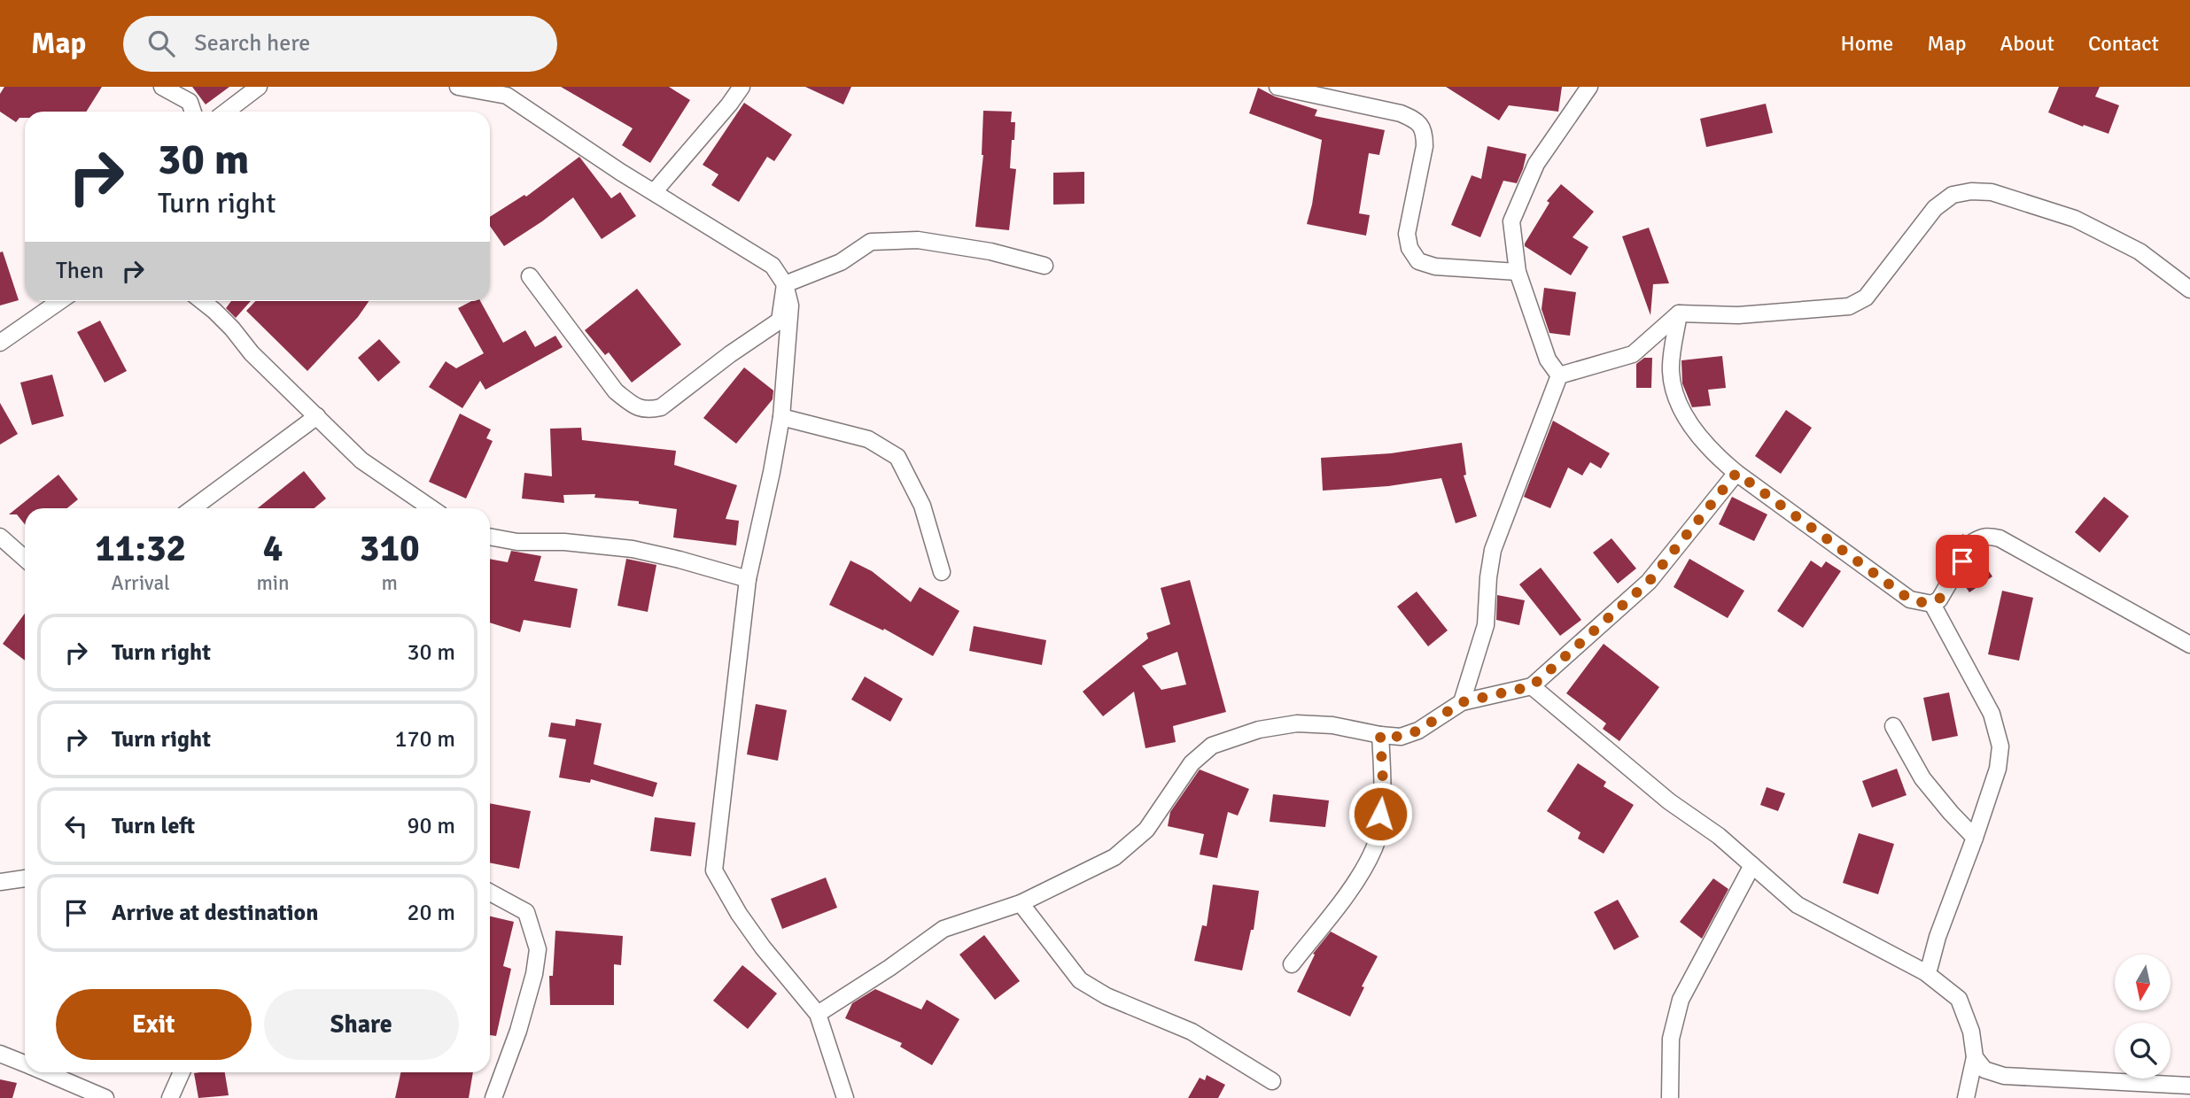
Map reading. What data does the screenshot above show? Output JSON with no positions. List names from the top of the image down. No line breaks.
{"north":"bottom","page":{"header":"Map","search":"Search here","nav":["Home","Map","About","Contact"],"turn":["30 m","Turn right"],"then":"Then","eta":["11:32","Arrival","4","min","310","m"],"list":[{"name":"Turn right","value":"30 m"},{"name":"Turn right","value":"170 m"},{"name":"Turn left","value":"90 m"},{"name":"Arrive at destination","value":"20 m"}],"buttons":["Exit","Share"]}}
